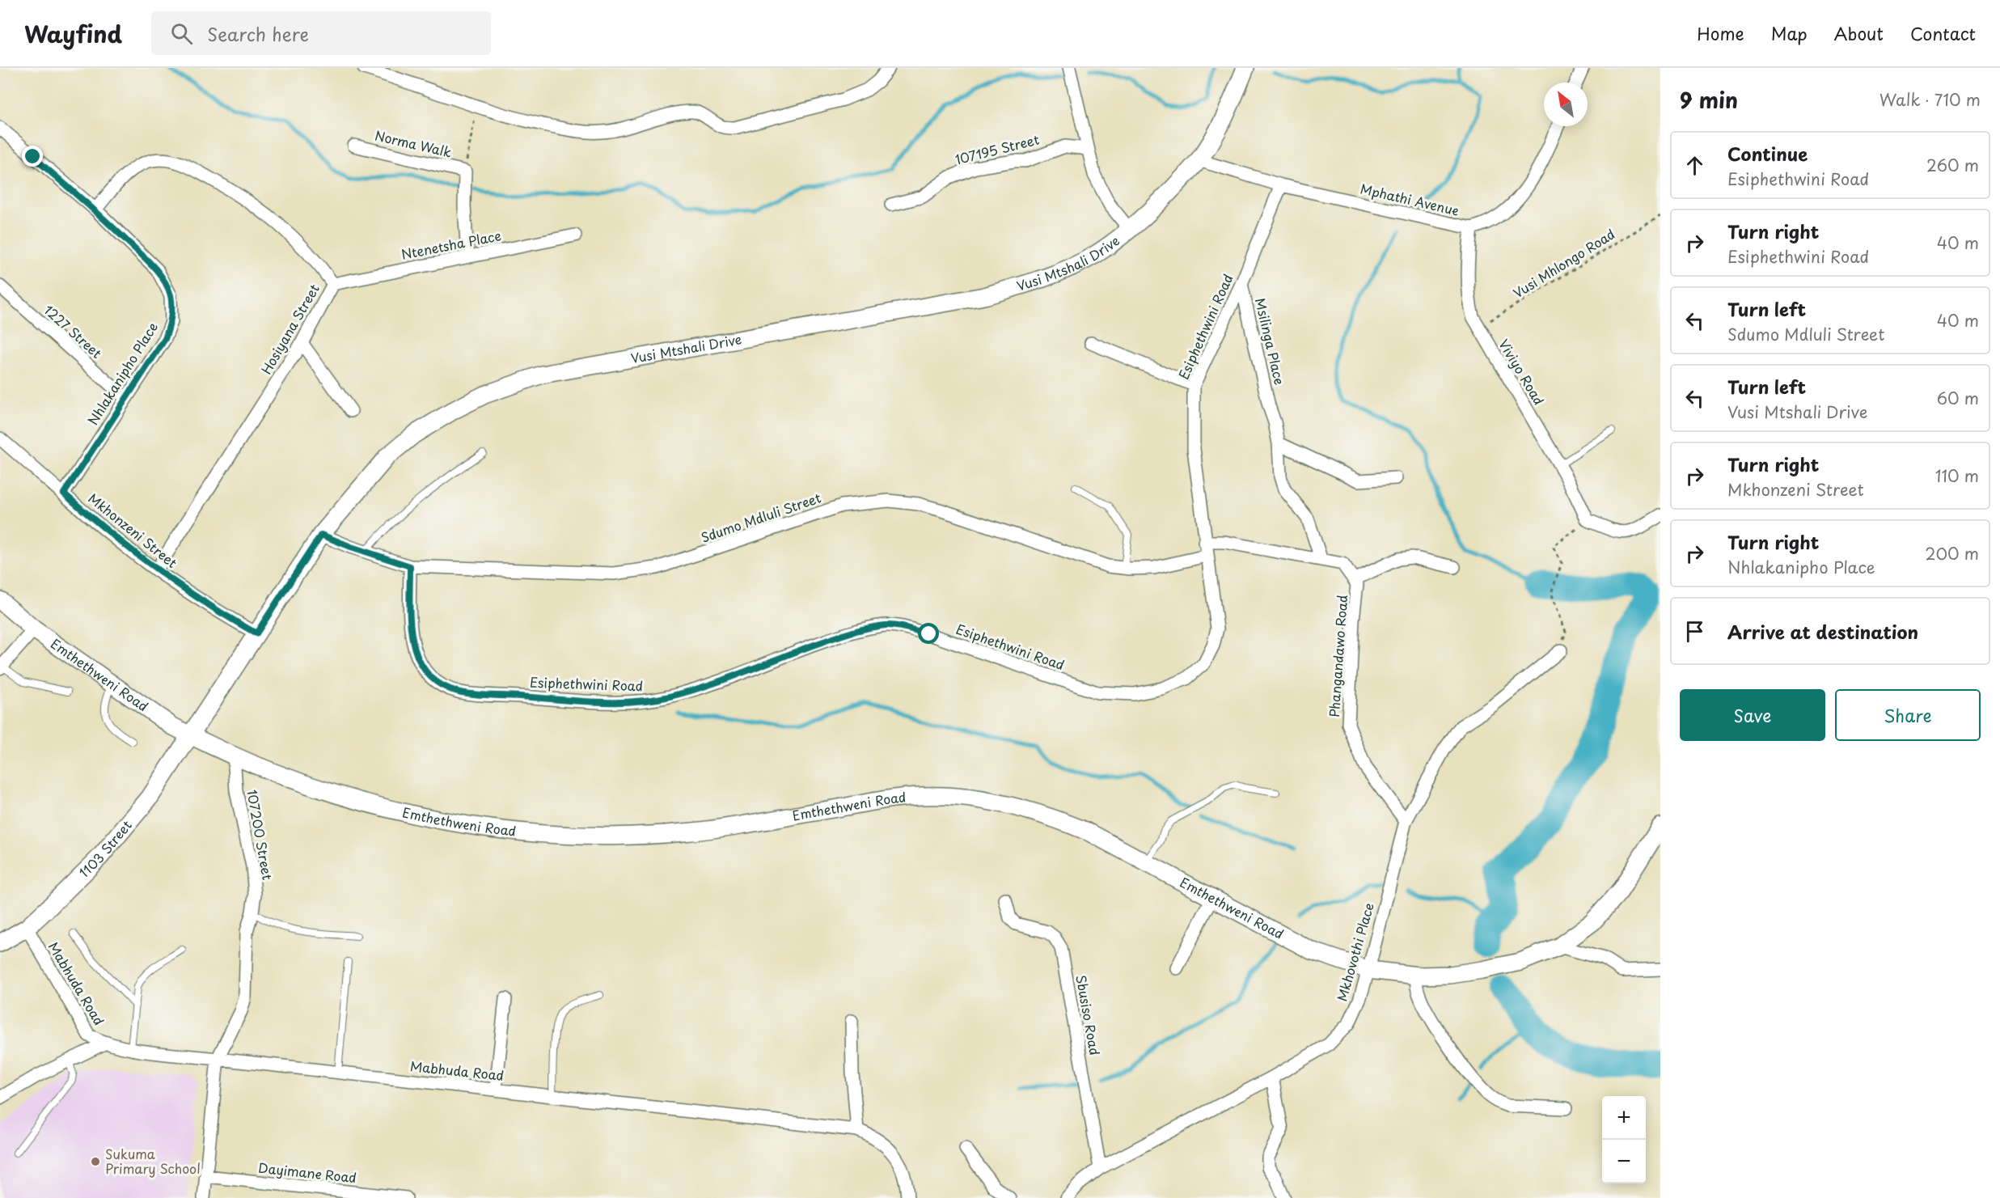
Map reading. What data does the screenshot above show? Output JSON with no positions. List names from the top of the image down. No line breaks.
{"streets":{"street":["Norma Walk","107195 Street","Mphathi Avenue","Ntenetsha Place","Vusi Mtshali Drive","Esiphethwini Road","Hosiyana Street","1227 Street","Msilinga Place","Viviyo Road","Nhlakanipho Place","Sdumo Mdluli Street","Mkhonzeni Street","Phangandawo Road","Emthethweni Road","107200 Street","1103 Street","Mkhovothi Place","Mabhuda Road","Sbusiso Road","Dayimane Road"],"path":["Vusi Mhlongo Road"]},"crossings":[["Norma Walk","Ntenetsha Place"],["Mphathi Avenue","Vusi Mtshali Drive"],["Mphathi Avenue","Esiphethwini Road"],["Mphathi Avenue","Viviyo Road"],["Ntenetsha Place","Hosiyana Street"],["Vusi Mtshali Drive","Sdumo Mdluli Street"],["Vusi Mtshali Drive","Mkhonzeni Street"],["Vusi Mtshali Drive","Emthethweni Road"],["Vusi Mtshali Drive","1103 Street"],["Vusi Mhlongo Road","Viviyo Road"],["Esiphethwini Road","Msilinga Place"],["Esiphethwini Road","Sdumo Mdluli Street"],["Esiphethwini Road","Phangandawo Road"],["Hosiyana Street","Nhlakanipho Place"],["Hosiyana Street","Mkhonzeni Street"],["1227 Street","Nhlakanipho Place"],["Msilinga Place","Phangandawo Road"],["Nhlakanipho Place","Mkhonzeni Street"],["Phangandawo Road","Mkhovothi Place"],["Emthethweni Road","107200 Street"],["Emthethweni Road","1103 Street"],["Emthethweni Road","Mkhovothi Place"],["107200 Street","Mabhuda Road"],["1103 Street","Mabhuda Road"],["Mkhovothi Place","Sbusiso Road"]],"places":["Sukuma Primary School"],"north":"top left","page":{"header":"Wayfind","search":"Search here","nav":["Home","Map","About","Contact"],"heading":["9 min","Walk · 710 m"],"list":[["Continue","Esiphethwini Road","260 m"],["Turn right","Esiphethwini Road","40 m"],["Turn left","Sdumo Mdluli Street","40 m"],["Turn left","Vusi Mtshali Drive","60 m"],["Turn right","Mkhonzeni Street","110 m"],["Turn right","Nhlakanipho Place","200 m"],"Arrive at destination"],"buttons":["Save","Share"],"map_buttons":["+","−"]}}
